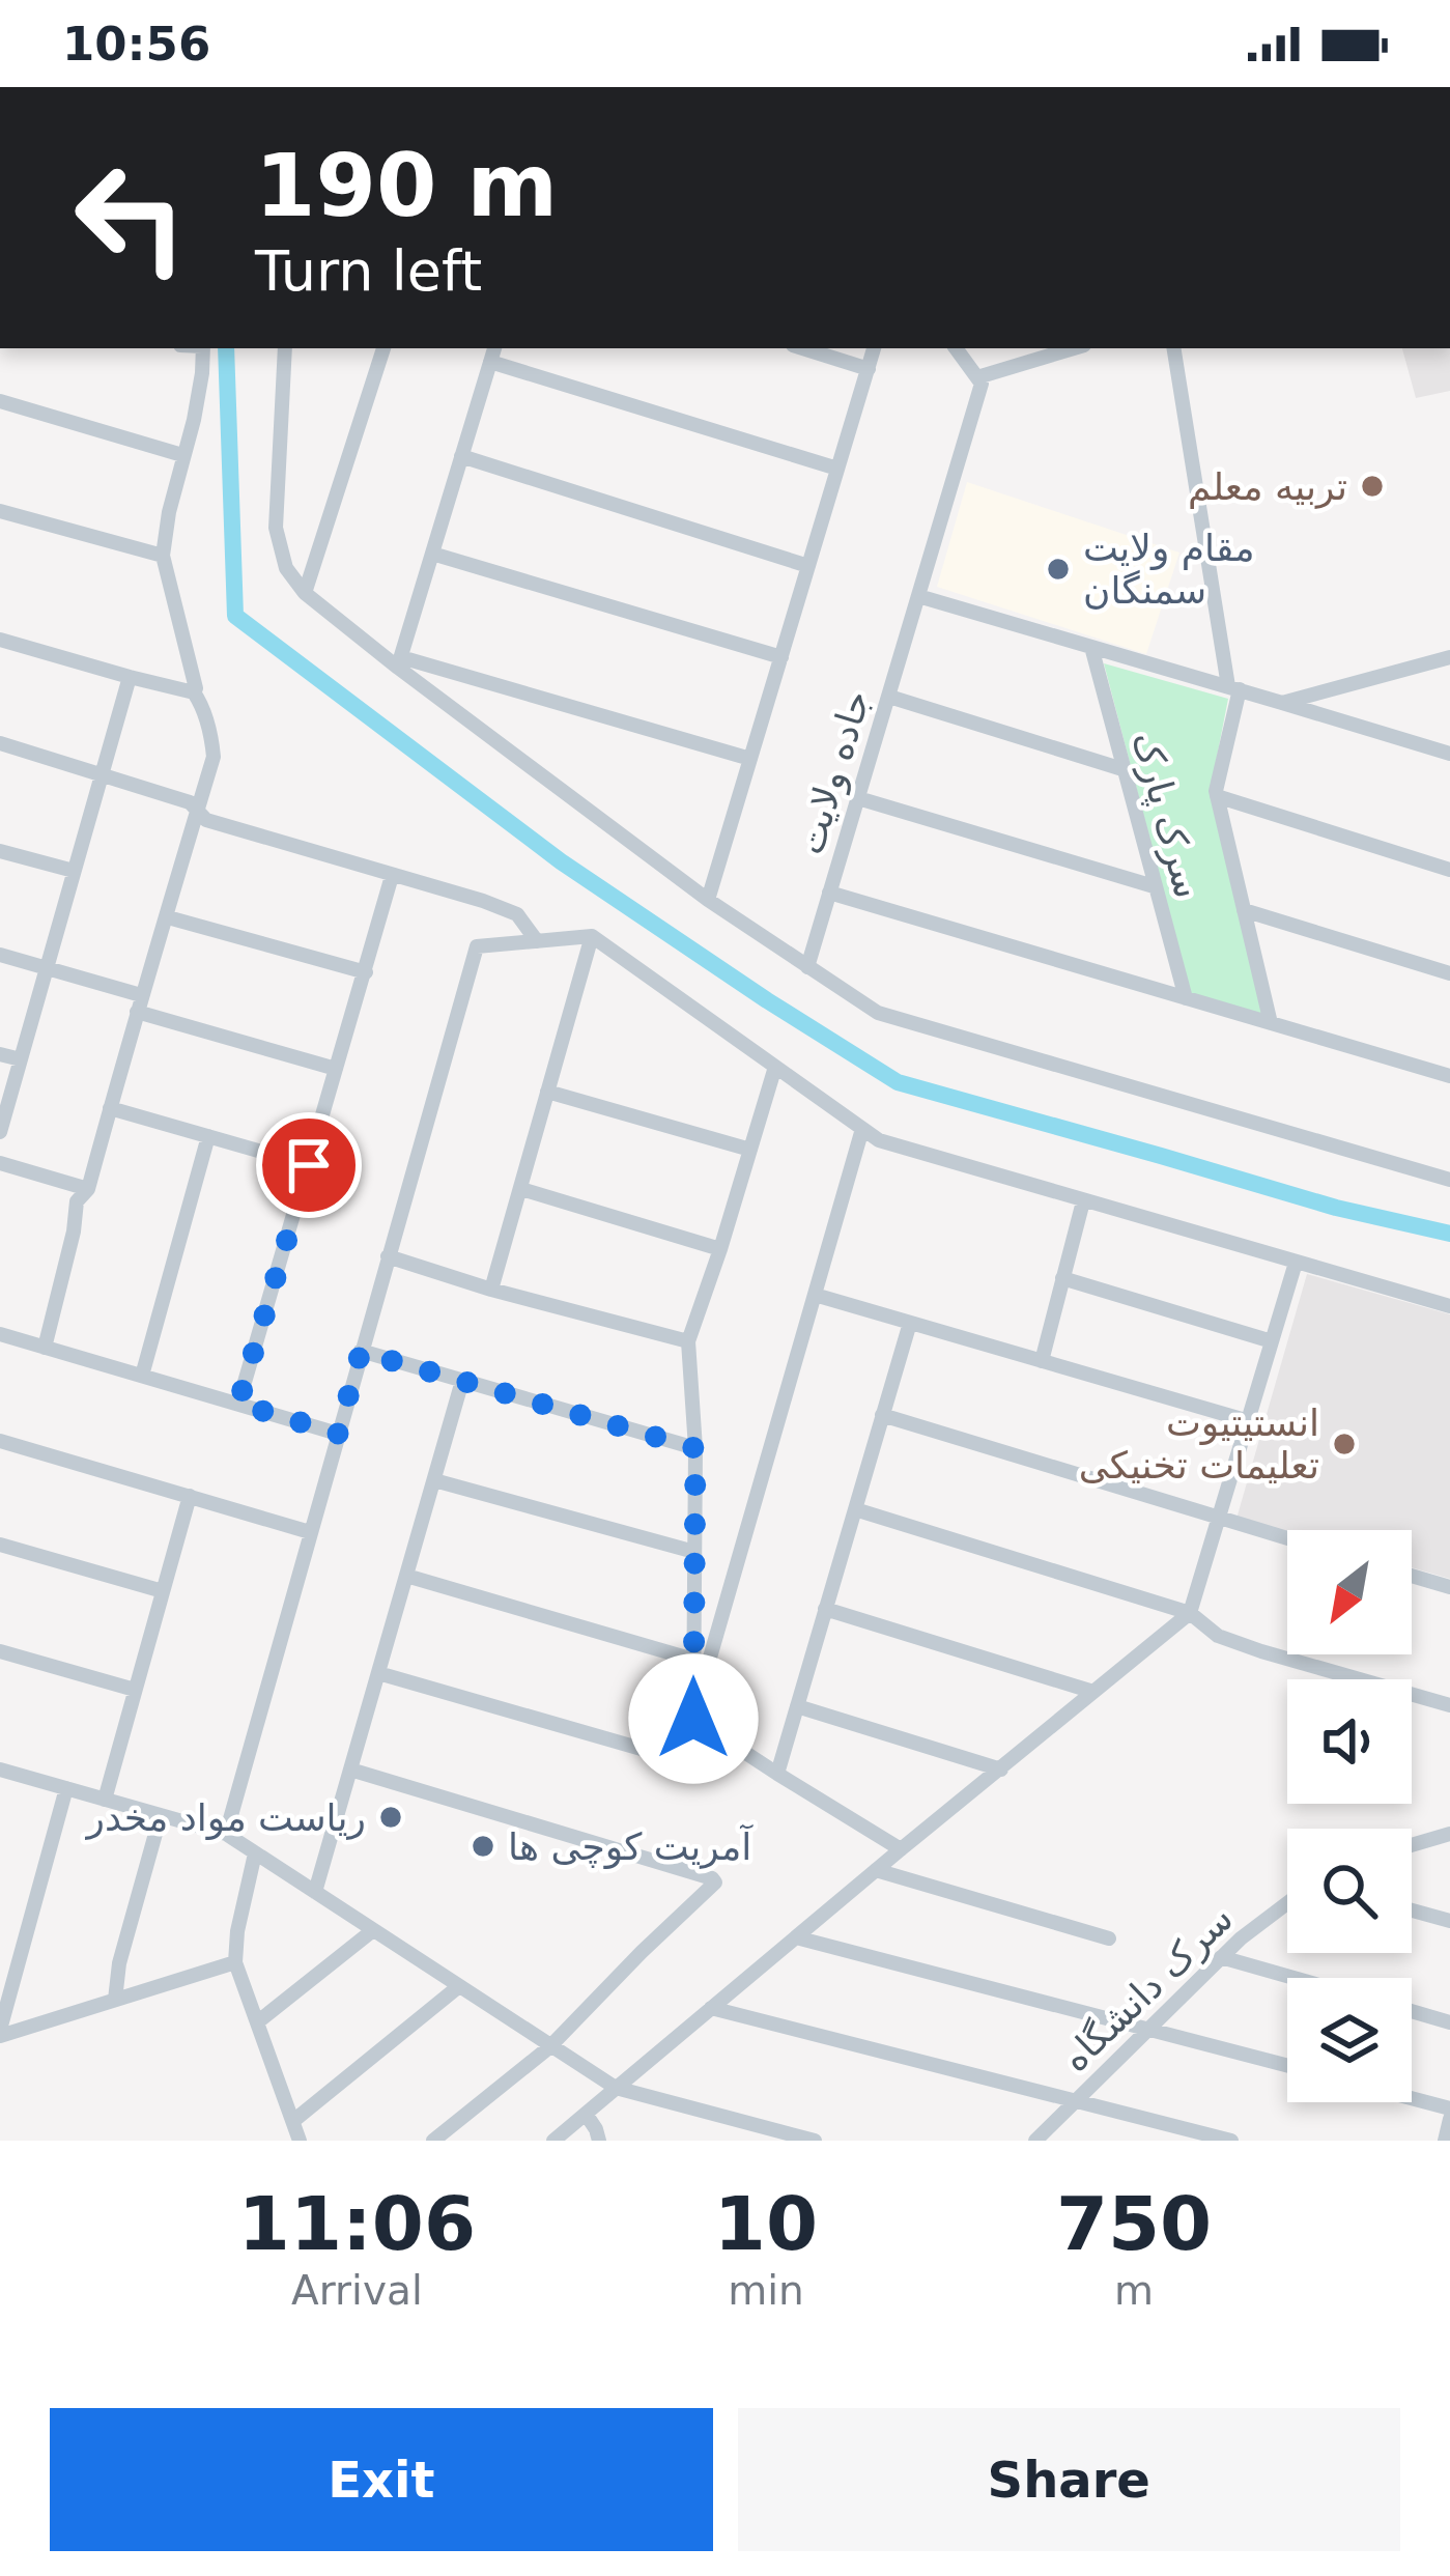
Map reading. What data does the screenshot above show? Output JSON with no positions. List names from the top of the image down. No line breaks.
{"streets":{"street":["جاده ولایت","سرک پارک","سرک دانشگاه"]},"places":["تربیه معلم","مقام ولایت سمنگان","انستیتیوت تعلیمات تخنیکی","ریاست مواد مخدر","آمریت کوچی ها"],"north":"bottom left","page":{"status":"10:56","turn":["190 m","Turn left"],"eta":["11:06","Arrival","10","min","750","m"],"buttons":["Exit","Share"]}}
